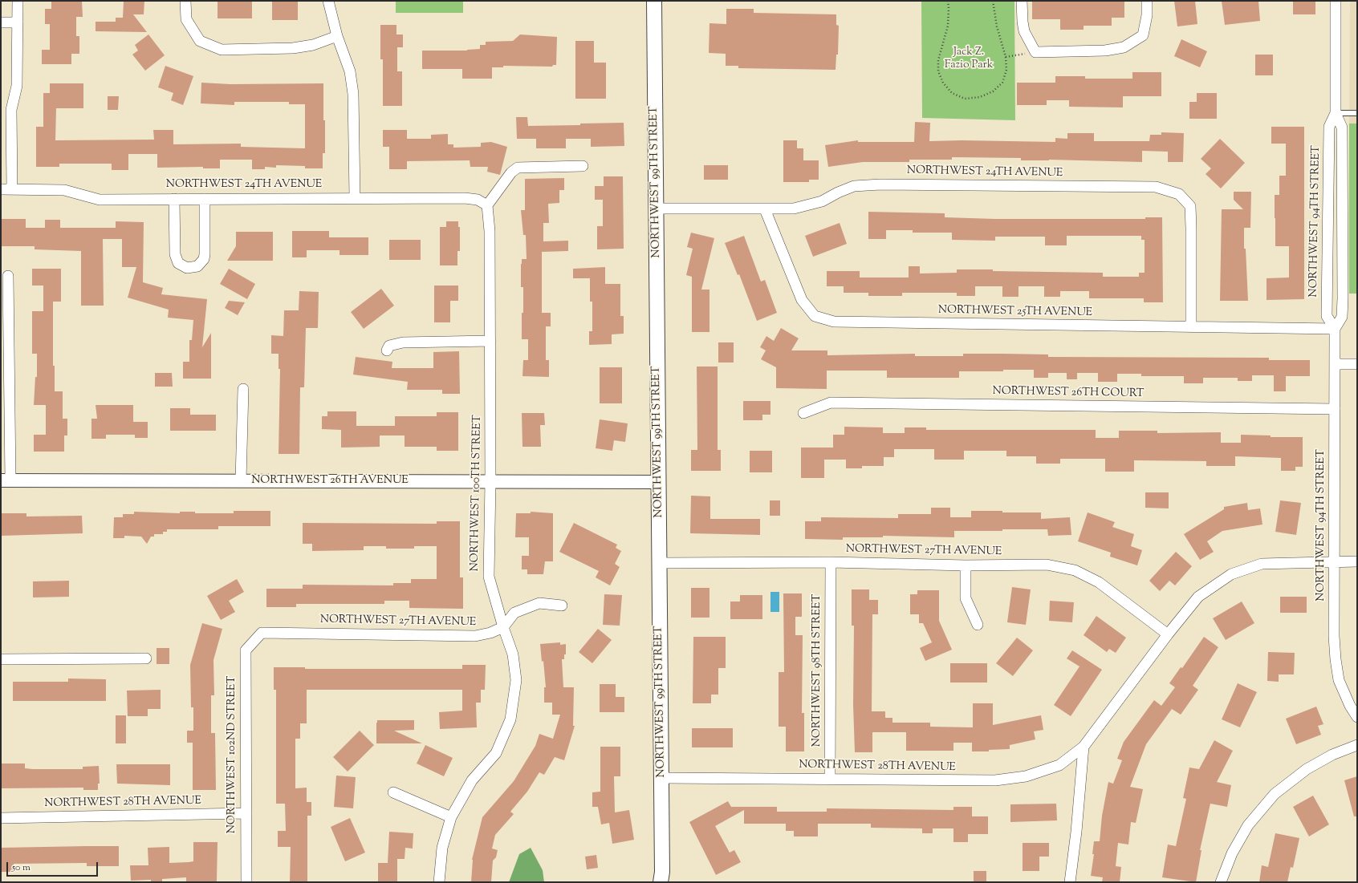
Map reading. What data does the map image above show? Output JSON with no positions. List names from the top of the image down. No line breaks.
{"streets":{"main road":["NORTHWEST 99TH STREET"],"street":["NORTHWEST 24TH AVENUE","NORTHWEST 94TH STREET","NORTHWEST 25TH AVENUE","NORTHWEST 26TH COURT","NORTHWEST 26TH AVENUE","NORTHWEST 100TH STREET","NORTHWEST 27TH AVENUE","NORTHWEST 98TH STREET","NORTHWEST 102ND STREET","NORTHWEST 28TH AVENUE"]},"crossings":[["NORTHWEST 24TH AVENUE","NORTHWEST 99TH STREET"],["NORTHWEST 24TH AVENUE","NORTHWEST 25TH AVENUE"],["NORTHWEST 24TH AVENUE","NORTHWEST 100TH STREET"],["NORTHWEST 99TH STREET","NORTHWEST 26TH AVENUE"],["NORTHWEST 99TH STREET","NORTHWEST 27TH AVENUE"],["NORTHWEST 99TH STREET","NORTHWEST 28TH AVENUE"],["NORTHWEST 94TH STREET","NORTHWEST 25TH AVENUE"],["NORTHWEST 94TH STREET","NORTHWEST 26TH COURT"],["NORTHWEST 94TH STREET","NORTHWEST 28TH AVENUE"],["NORTHWEST 26TH AVENUE","NORTHWEST 100TH STREET"],["NORTHWEST 100TH STREET","NORTHWEST 27TH AVENUE"],["NORTHWEST 27TH AVENUE","NORTHWEST 98TH STREET"],["NORTHWEST 27TH AVENUE","NORTHWEST 102ND STREET"],["NORTHWEST 27TH AVENUE","NORTHWEST 28TH AVENUE"],["NORTHWEST 98TH STREET","NORTHWEST 28TH AVENUE"],["NORTHWEST 102ND STREET","NORTHWEST 28TH AVENUE"]],"parks":["Jack Z. Fazio Park"],"scale_bar":"50 m"}
